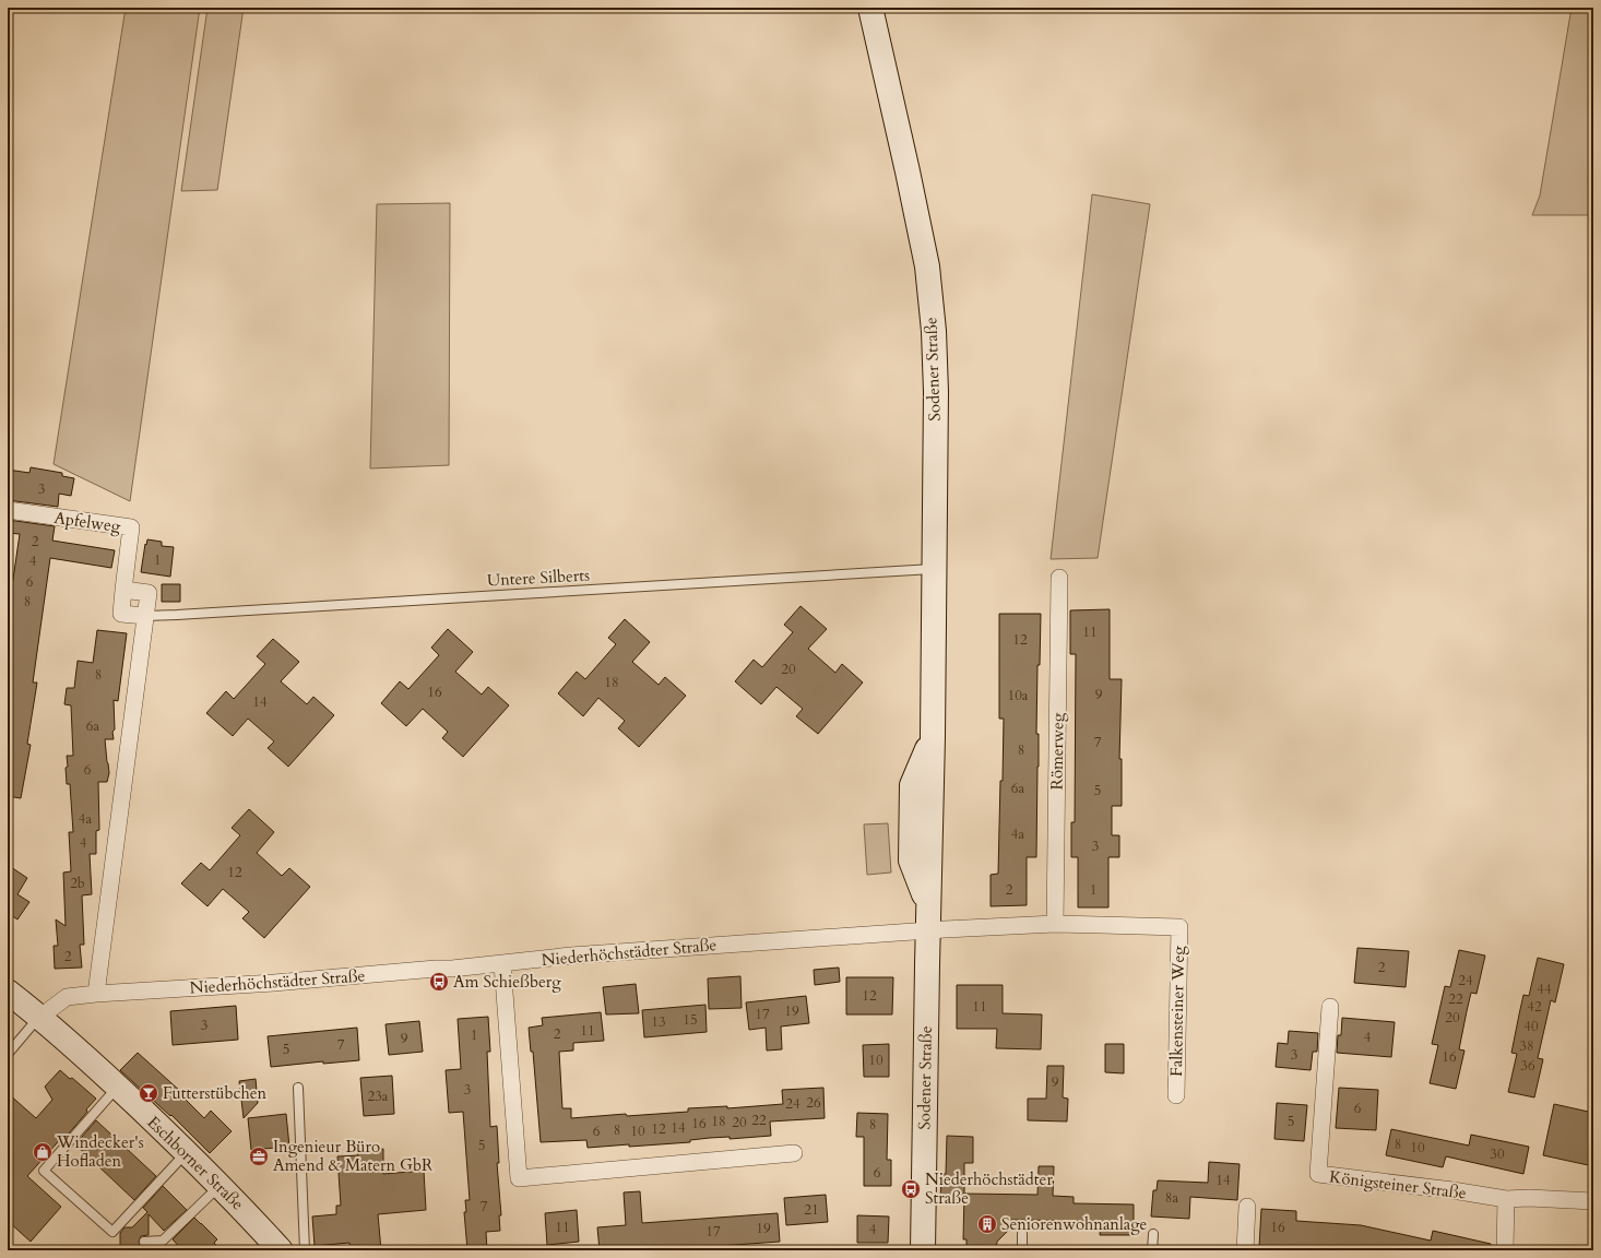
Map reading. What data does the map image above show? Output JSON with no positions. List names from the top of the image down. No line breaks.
{"streets":{"main road":["Sodener Straße","Eschborner Straße"],"street":["Apfelweg","Römerweg","Niederhöchstädter Straße","Falkensteiner Weg","Königsteiner Straße"],"lane":["Untere Silberts"]},"crossings":[["Sodener Straße","Untere Silberts"],["Sodener Straße","Niederhöchstädter Straße"],["Apfelweg","Untere Silberts"],["Römerweg","Niederhöchstädter Straße"],["Niederhöchstädter Straße","Falkensteiner Weg"],["Niederhöchstädter Straße","Eschborner Straße"]],"places":{"bus stop":["Am Schießberg","Niederhöchstädter Straße"],"bar":["Futterstübchen"],"shop":["Windecker's Hofladen"],"office":["Ingenieur Büro Amend & Matern GbR"],"building":["Seniorenwohnanlage"]},"house_numbers":["3","2","1","4","6","8","11","12","20","8","18","16","9","10a","14","6a","7","8","6","6a","5","4a","4a","4","3","12","2b","2","1","2","2","24","44","12","22","11","42","19","17","20","15","13","3","40","11","2","1","4","9","7","38","5","3","16","10","36","9","3","23a","26","24","6","22","18","5","20","16","8","14","12","8","6","10","8","5","10","30","6","14","8a","7","21","11","16","19","4","17"]}
